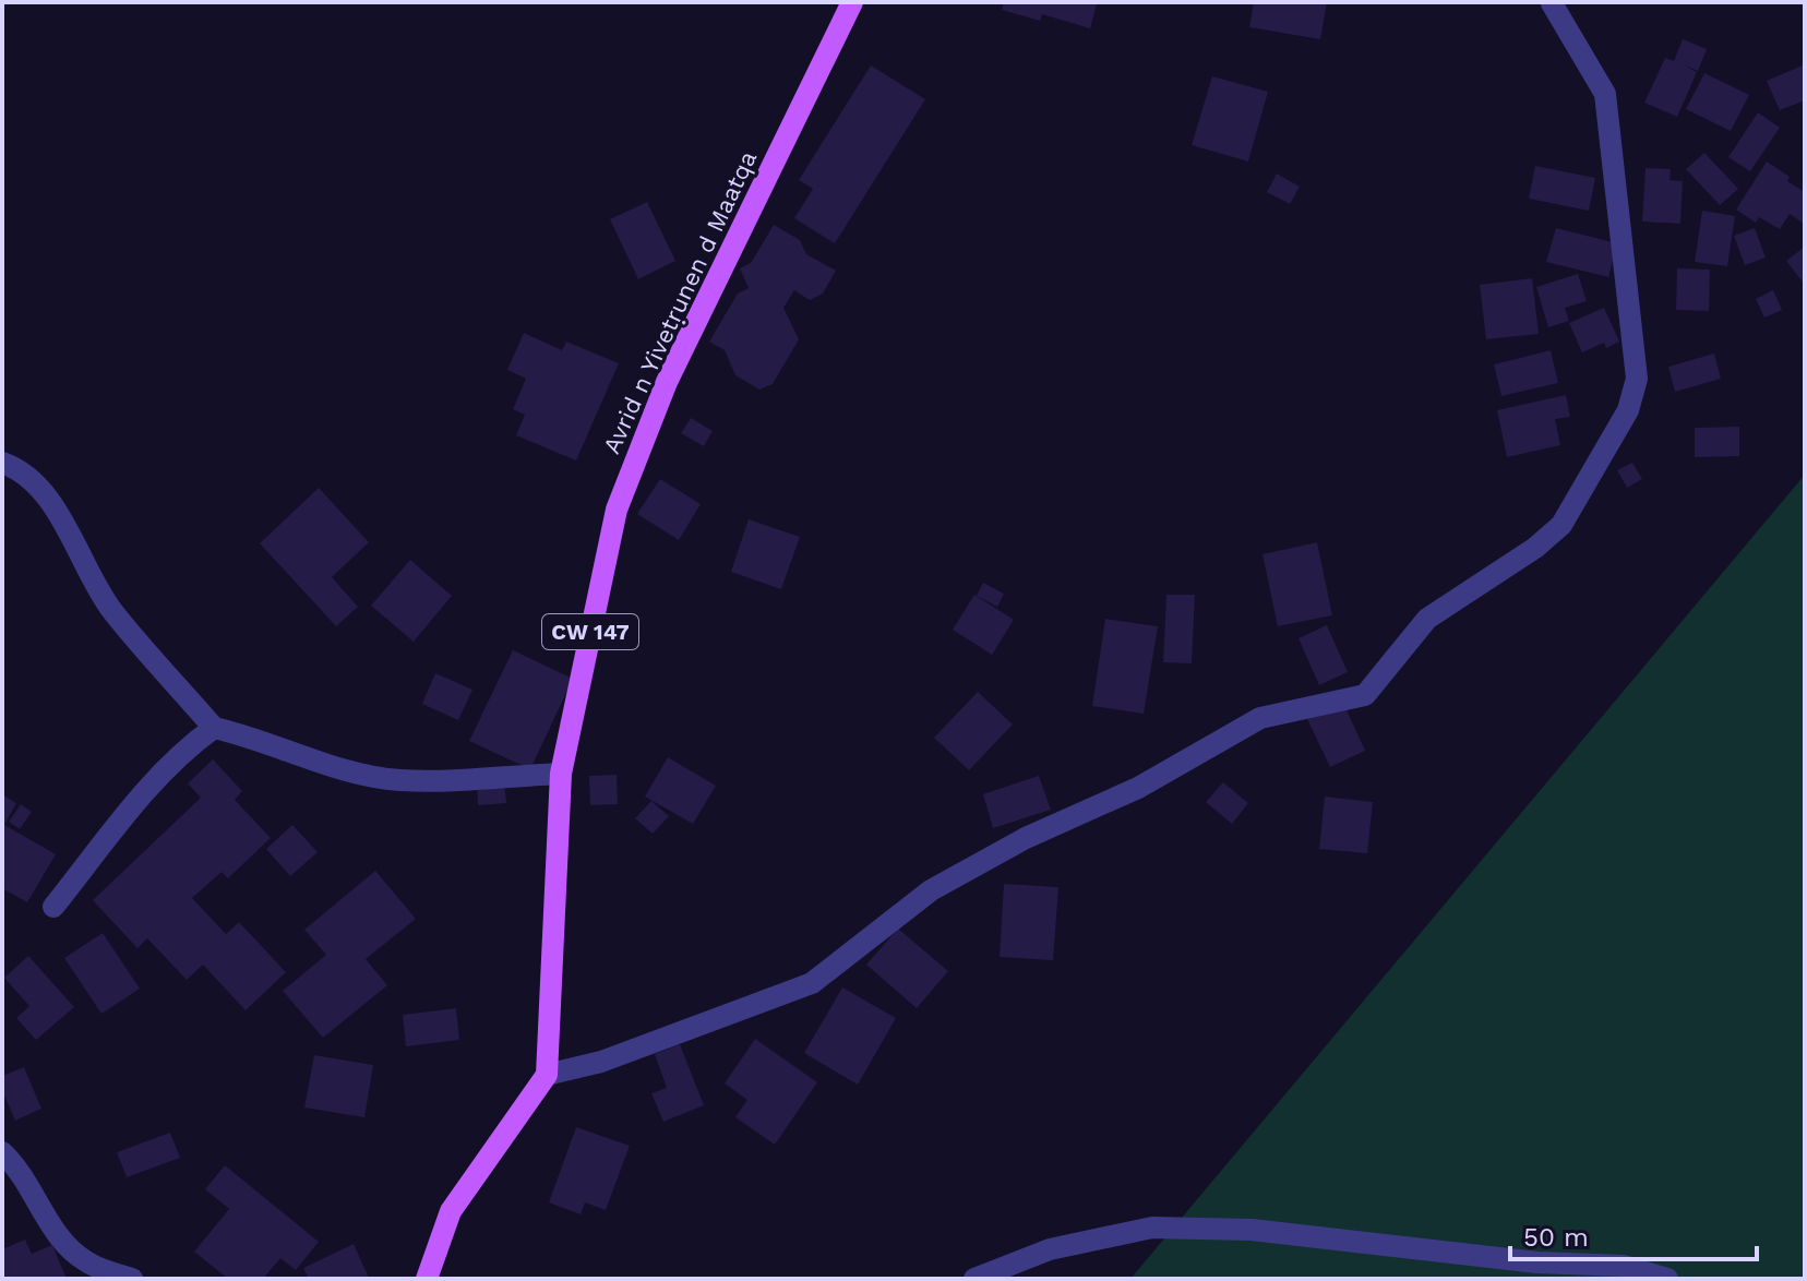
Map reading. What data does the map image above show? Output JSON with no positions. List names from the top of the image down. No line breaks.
{"streets":{"main road":["Avrid n Yivetṛunen d Maatqa","CW 147"]},"scale_bar":"50 m"}
